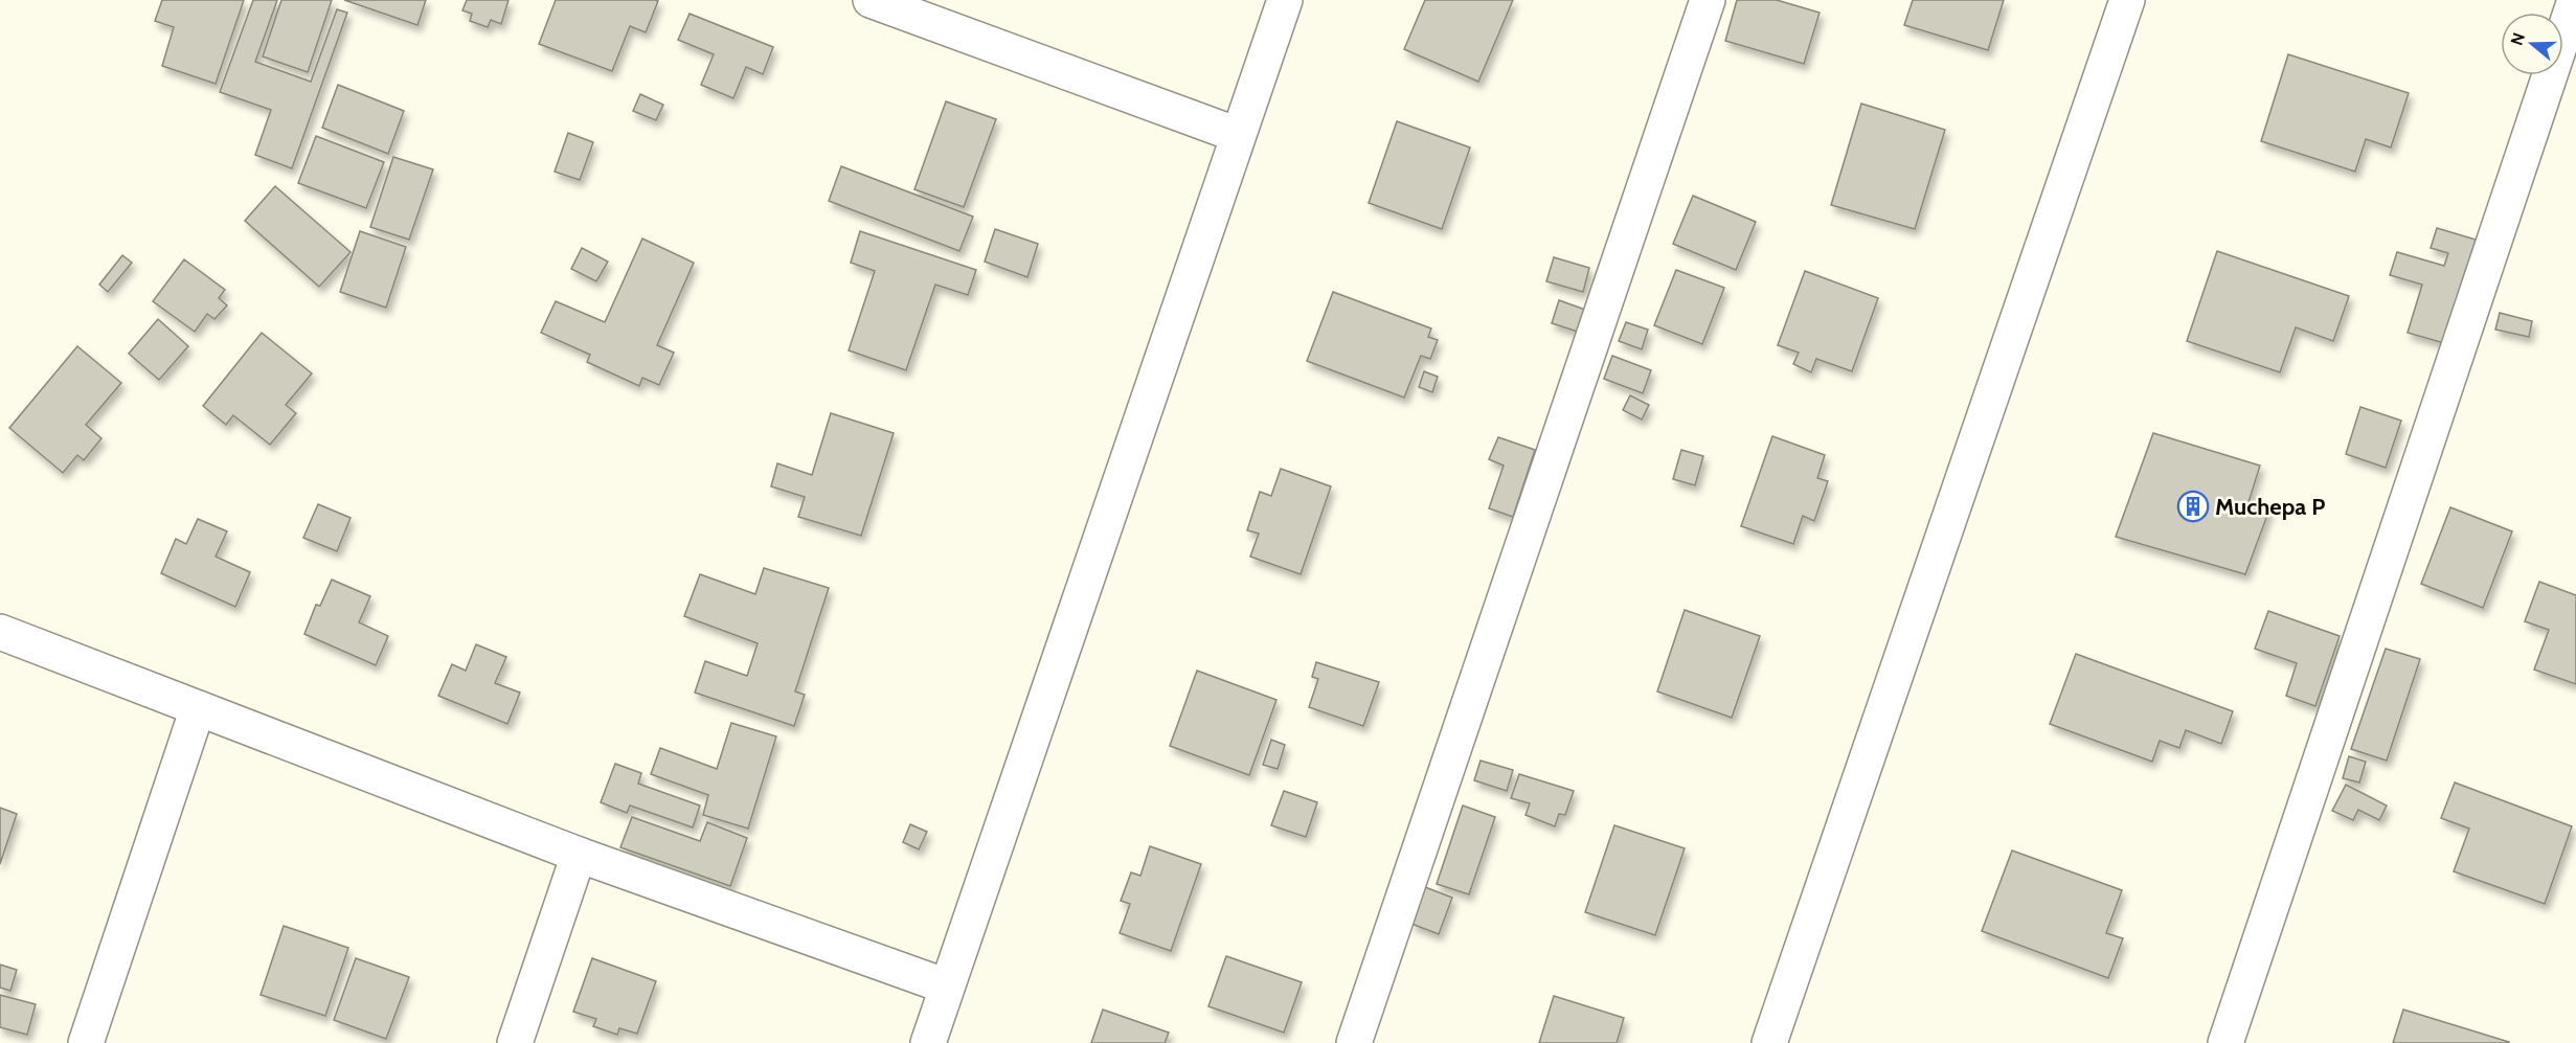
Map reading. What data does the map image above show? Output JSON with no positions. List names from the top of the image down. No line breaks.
{"places":{"building":["Muchepa P"]},"north":"left"}
